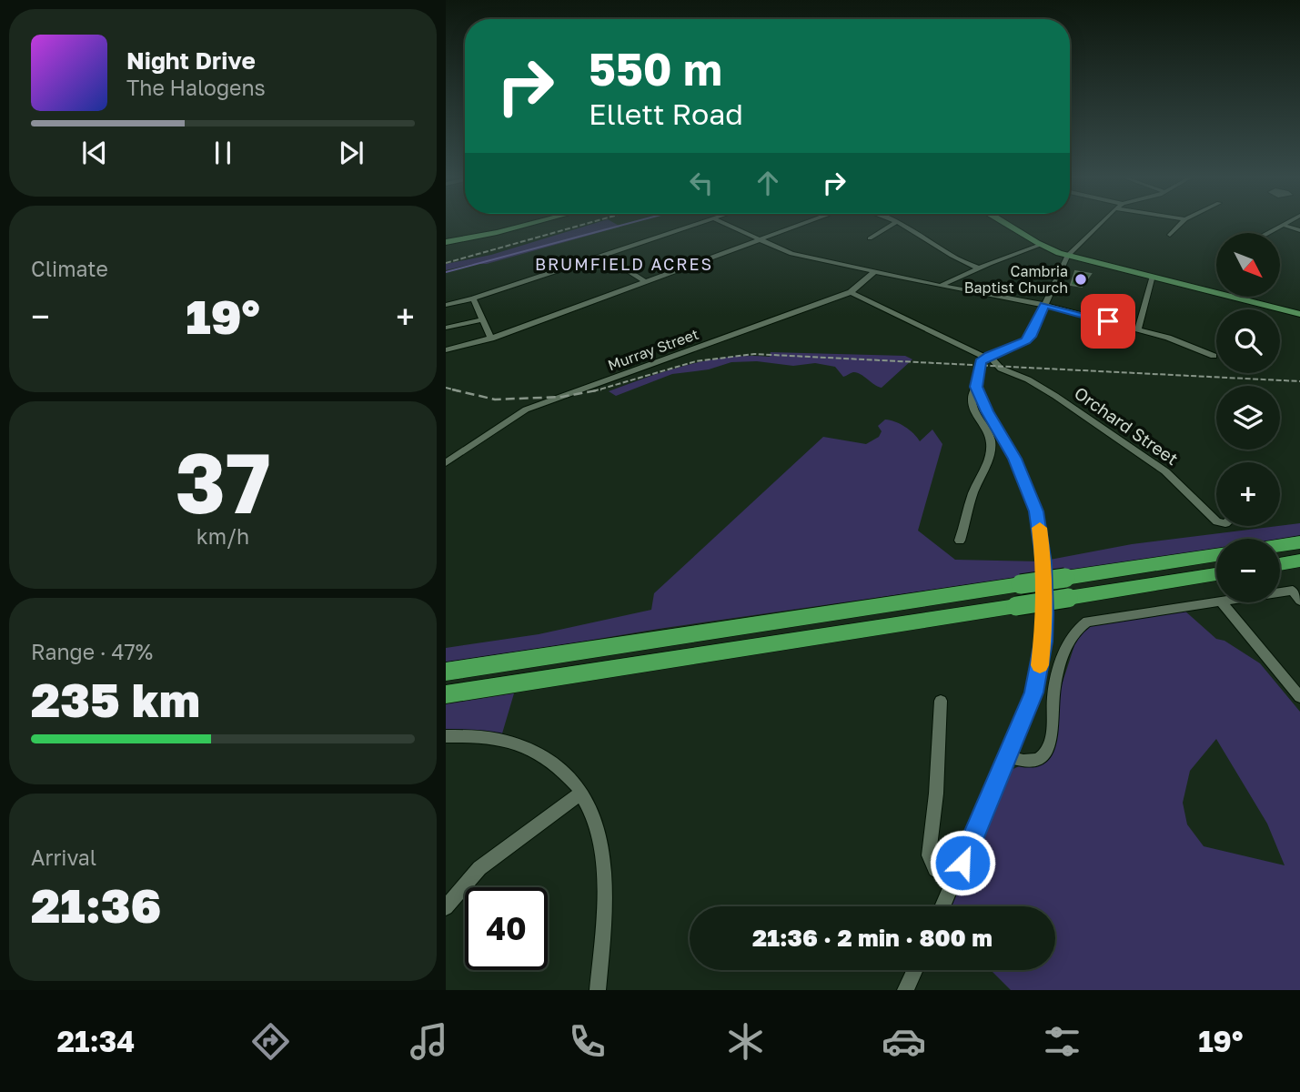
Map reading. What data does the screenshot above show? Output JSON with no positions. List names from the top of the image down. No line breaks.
{"streets":{"street":["Murray Street","Orchard Street"]},"crossings":[["Murray Street","Orchard Street"]],"districts":["BRUMFIELD ACRES"],"places":["Cambria Baptist Church"],"north":"bottom right","page":{"turn":["550 m","Ellett Road"],"song":["Night Drive","The Halogens"],"tile":["Climate",["37","km/h"],["Range · 47%","235 km"],["Arrival","21:36"]],"map_buttons":["+","−"],"heat":["−","19°","+"],"limit":"40","trip":"21:36 · 2 min · 800 m","tabs":["21:34","19°"]}}
